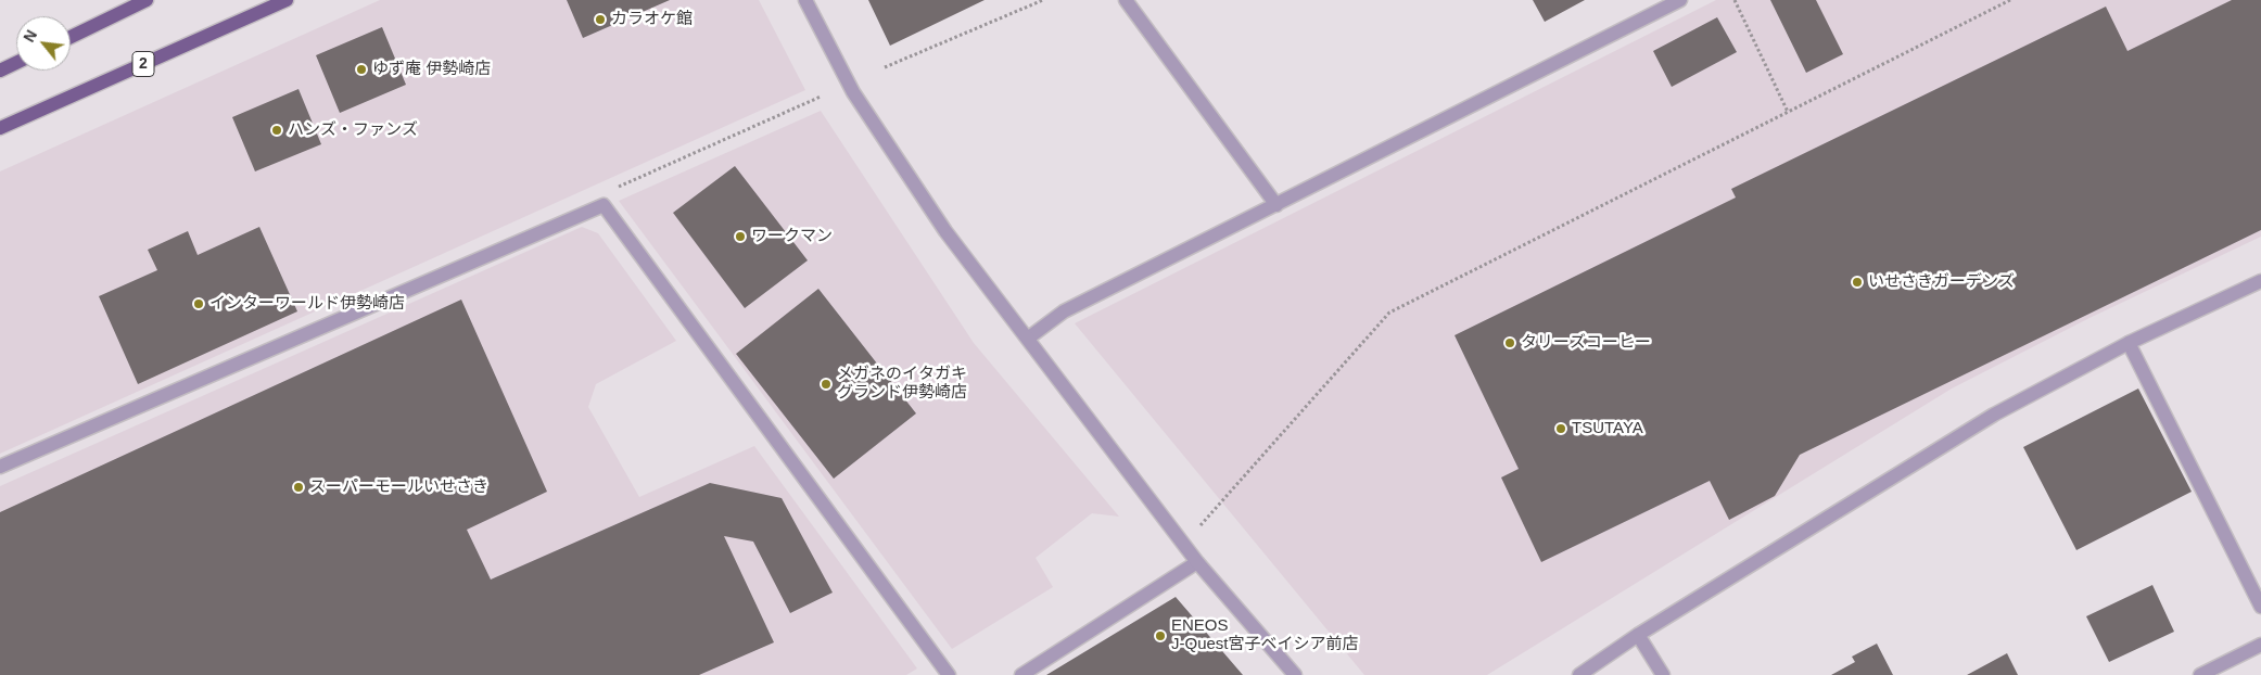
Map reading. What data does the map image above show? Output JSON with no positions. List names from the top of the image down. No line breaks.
{"streets":{"main road":["2"]},"places":["カラオケ館","ゆず庵 伊勢崎店","ハンズ・ファンズ","ワークマン","いせさきガーデンズ","インターワールド伊勢崎店","タリーズコーヒー","メガネのイタガキ グランド伊勢崎店","TSUTAYA","スーパーモールいせさき","ENEOS J-Quest宮子ベイシア前店"],"north":"top left"}
